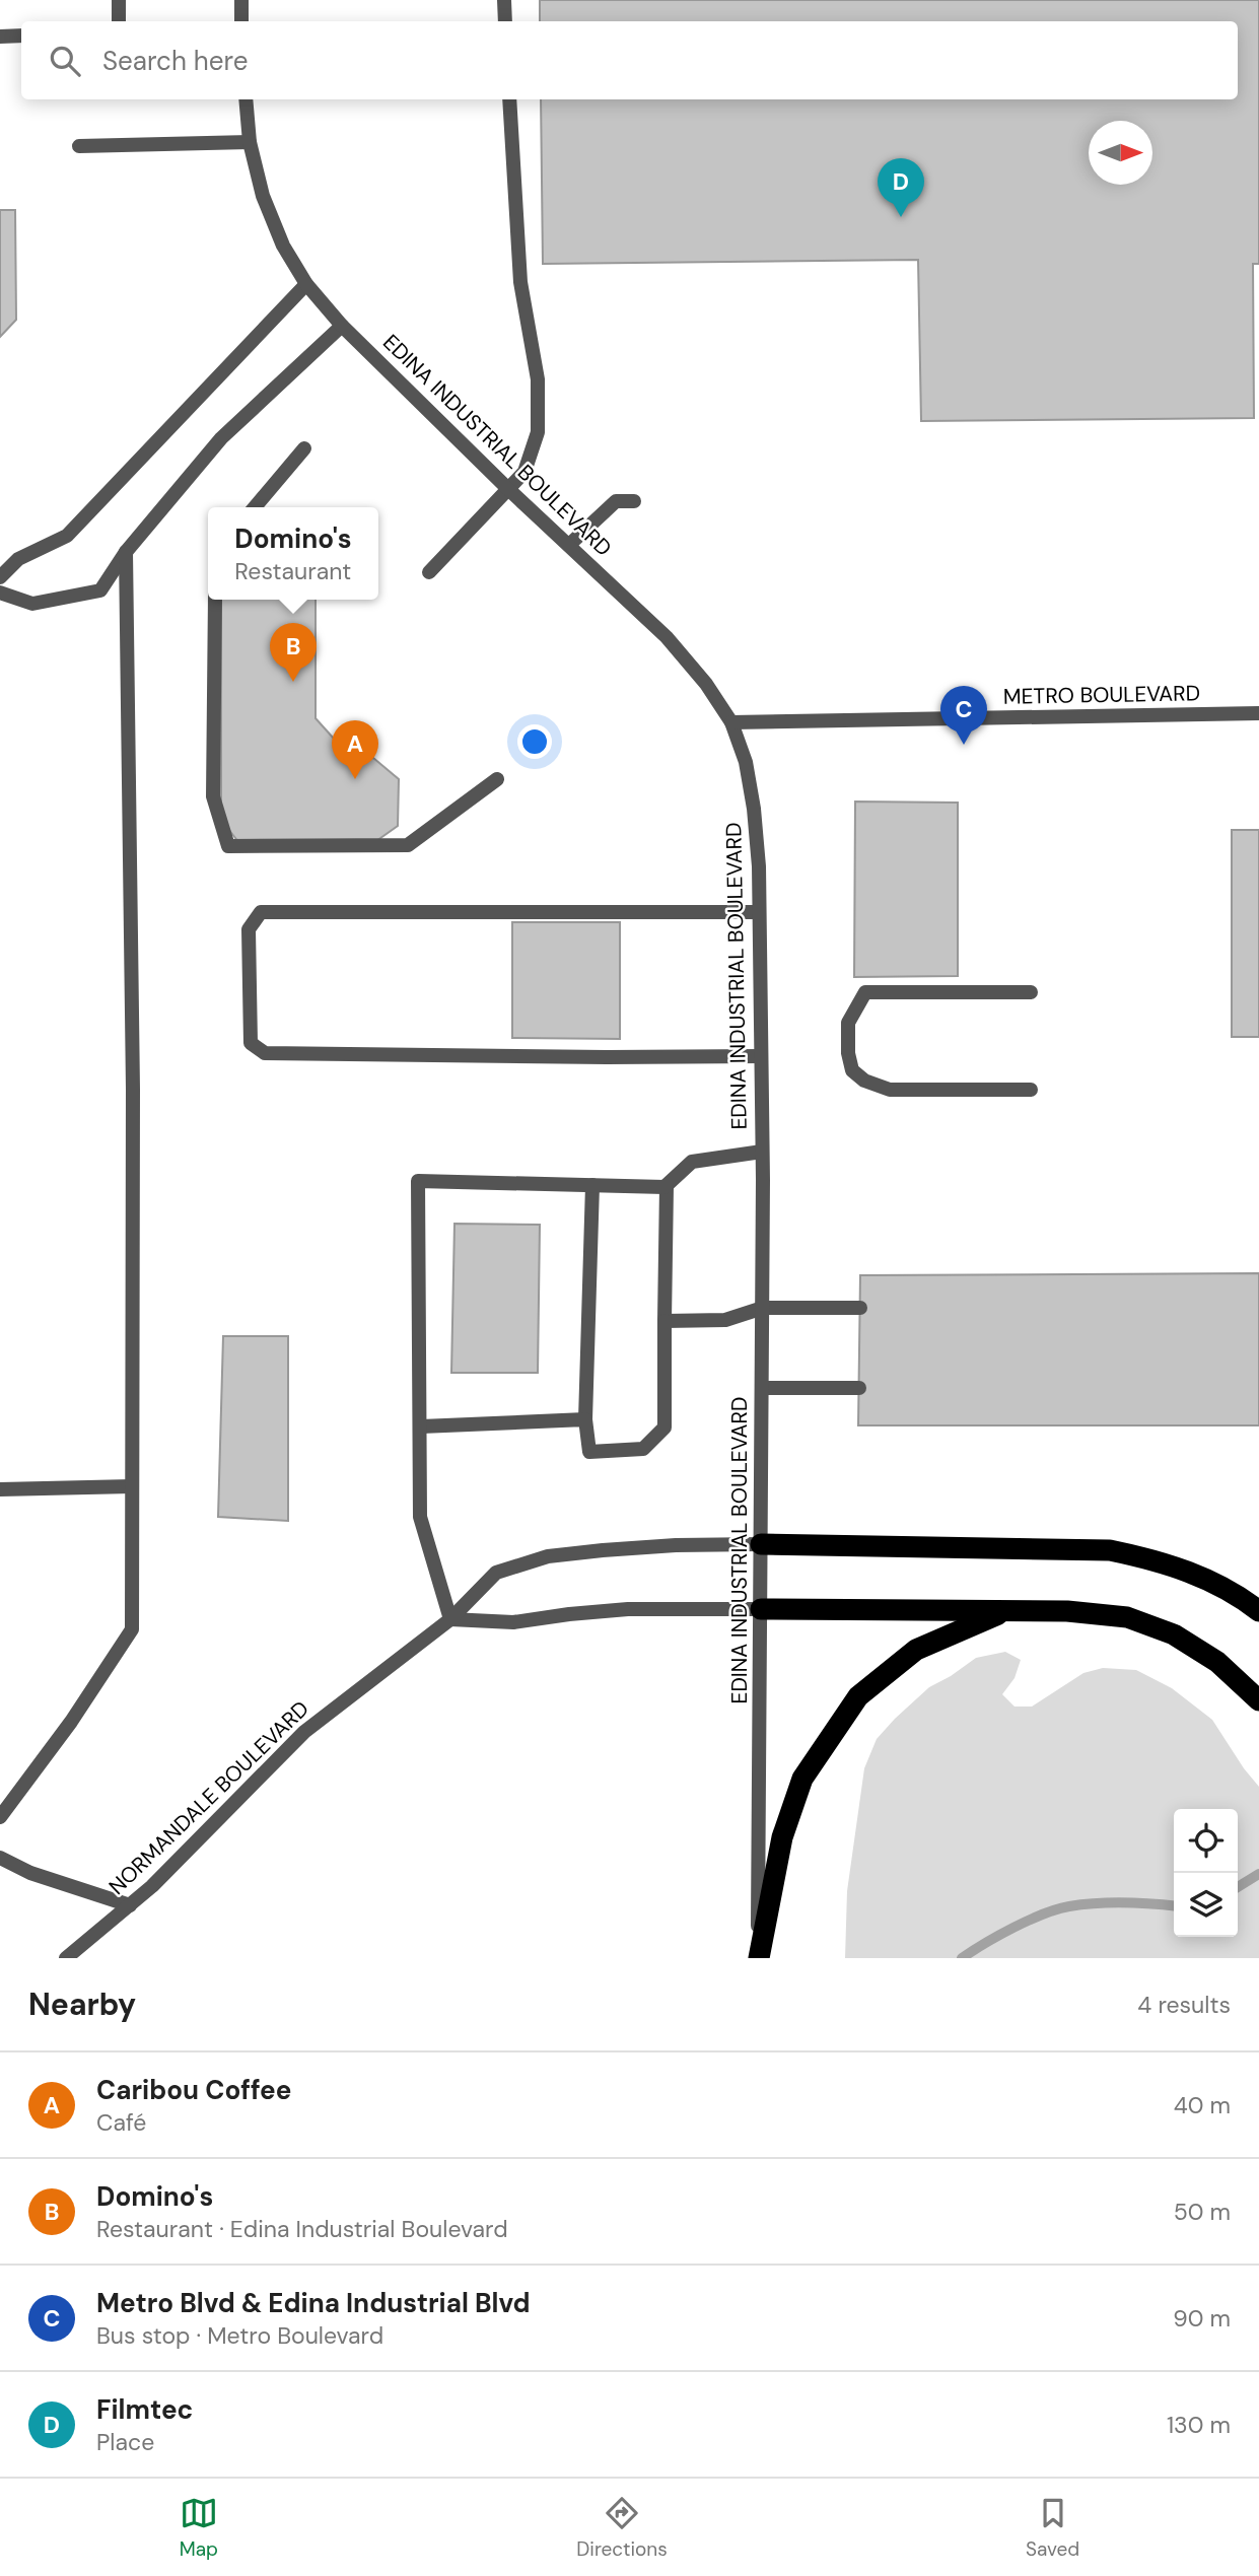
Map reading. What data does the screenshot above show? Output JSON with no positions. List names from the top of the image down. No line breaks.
{"streets":{"street":["EDINA INDUSTRIAL BOULEVARD","METRO BOULEVARD","NORMANDALE BOULEVARD"]},"crossings":[["EDINA INDUSTRIAL BOULEVARD","METRO BOULEVARD"],["EDINA INDUSTRIAL BOULEVARD","NORMANDALE BOULEVARD"]],"north":"right","page":{"search":"Search here","pins":["D","B","C","A"],"popup":["Domino's","Restaurant"],"heading":["Nearby","4 results"],"list":[{"mark":"A","name":"Caribou Coffee","note":"Café","value":"40 m"},{"mark":"B","name":"Domino's","note":"Restaurant · Edina Industrial Boulevard","value":"50 m"},{"mark":"C","name":"Metro Blvd & Edina Industrial Blvd","note":"Bus stop · Metro Boulevard","value":"90 m"},{"mark":"D","name":"Filmtec","note":"Place","value":"130 m"}],"nav":["Map","Directions","Saved"]}}
